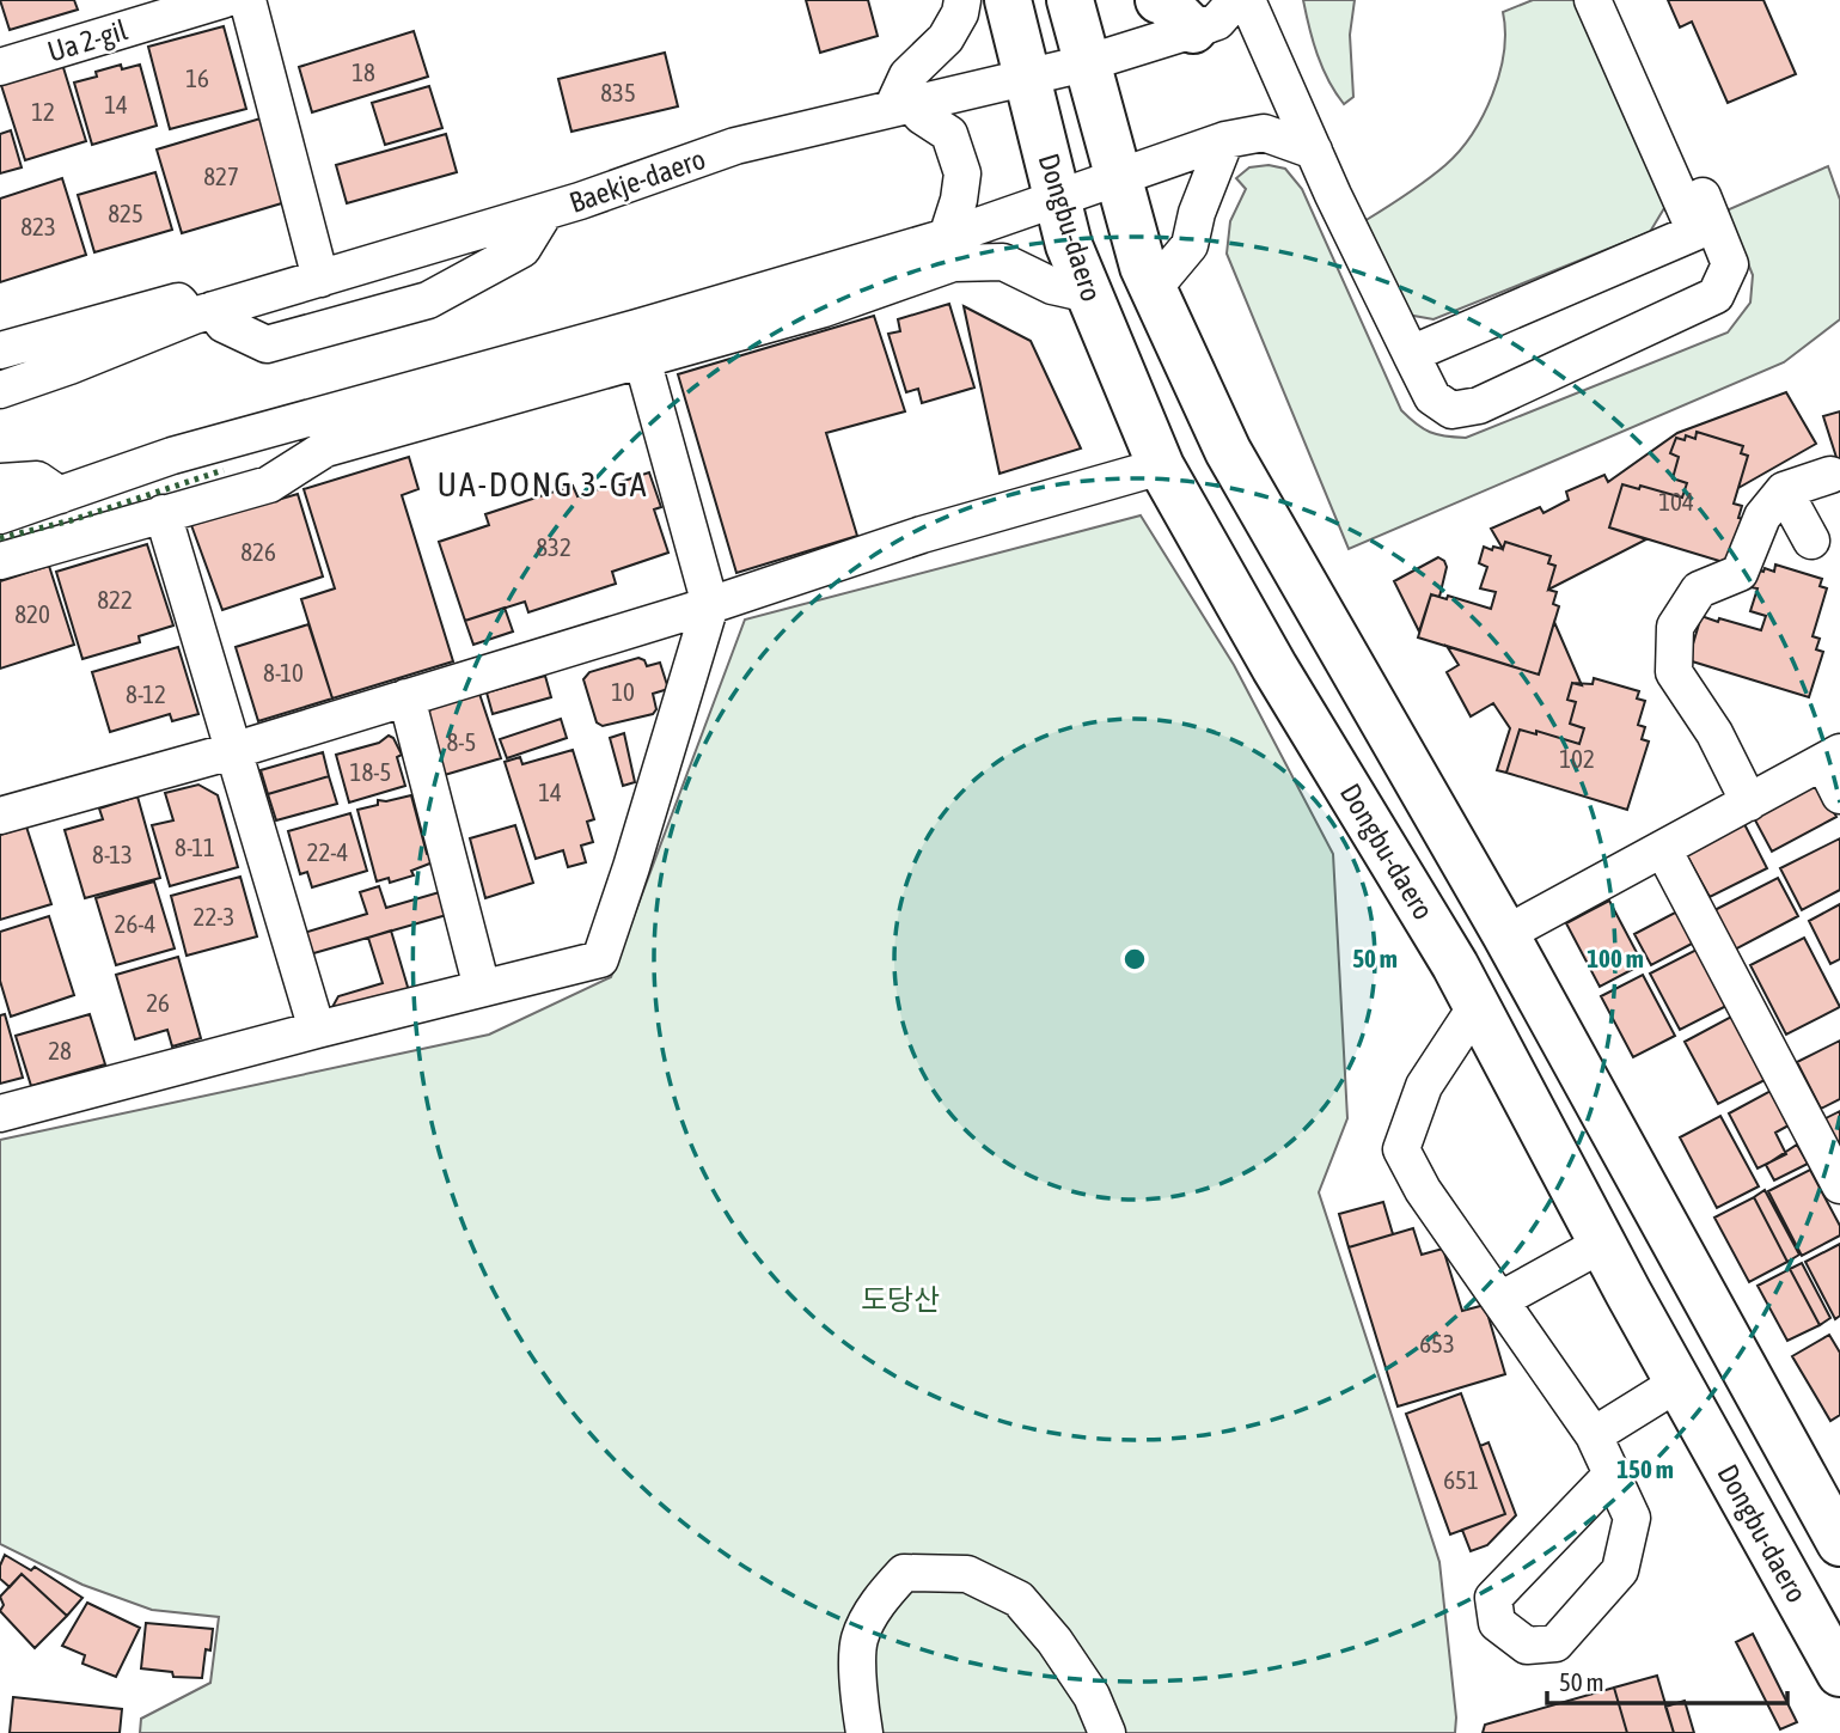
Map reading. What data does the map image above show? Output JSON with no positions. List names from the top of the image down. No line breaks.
{"streets":{"main road":["Dongbu-daero"],"street":["Ua 2-gil","Baekje-daero"]},"crossings":[["Baekje-daero","Dongbu-daero"]],"districts":["UA-DONG 3-GA"],"parks":["도당산"],"house_numbers":["18","16","835","14","12","827","825","823","104","832","826","822","820","8-10","10","8-12","8-5","102","18-5","14","8-11","22-4","8-13","22-3","26-4","26","28","653","651"],"scale_bar":"50 m","rings":["50 m","100 m","150 m"]}
